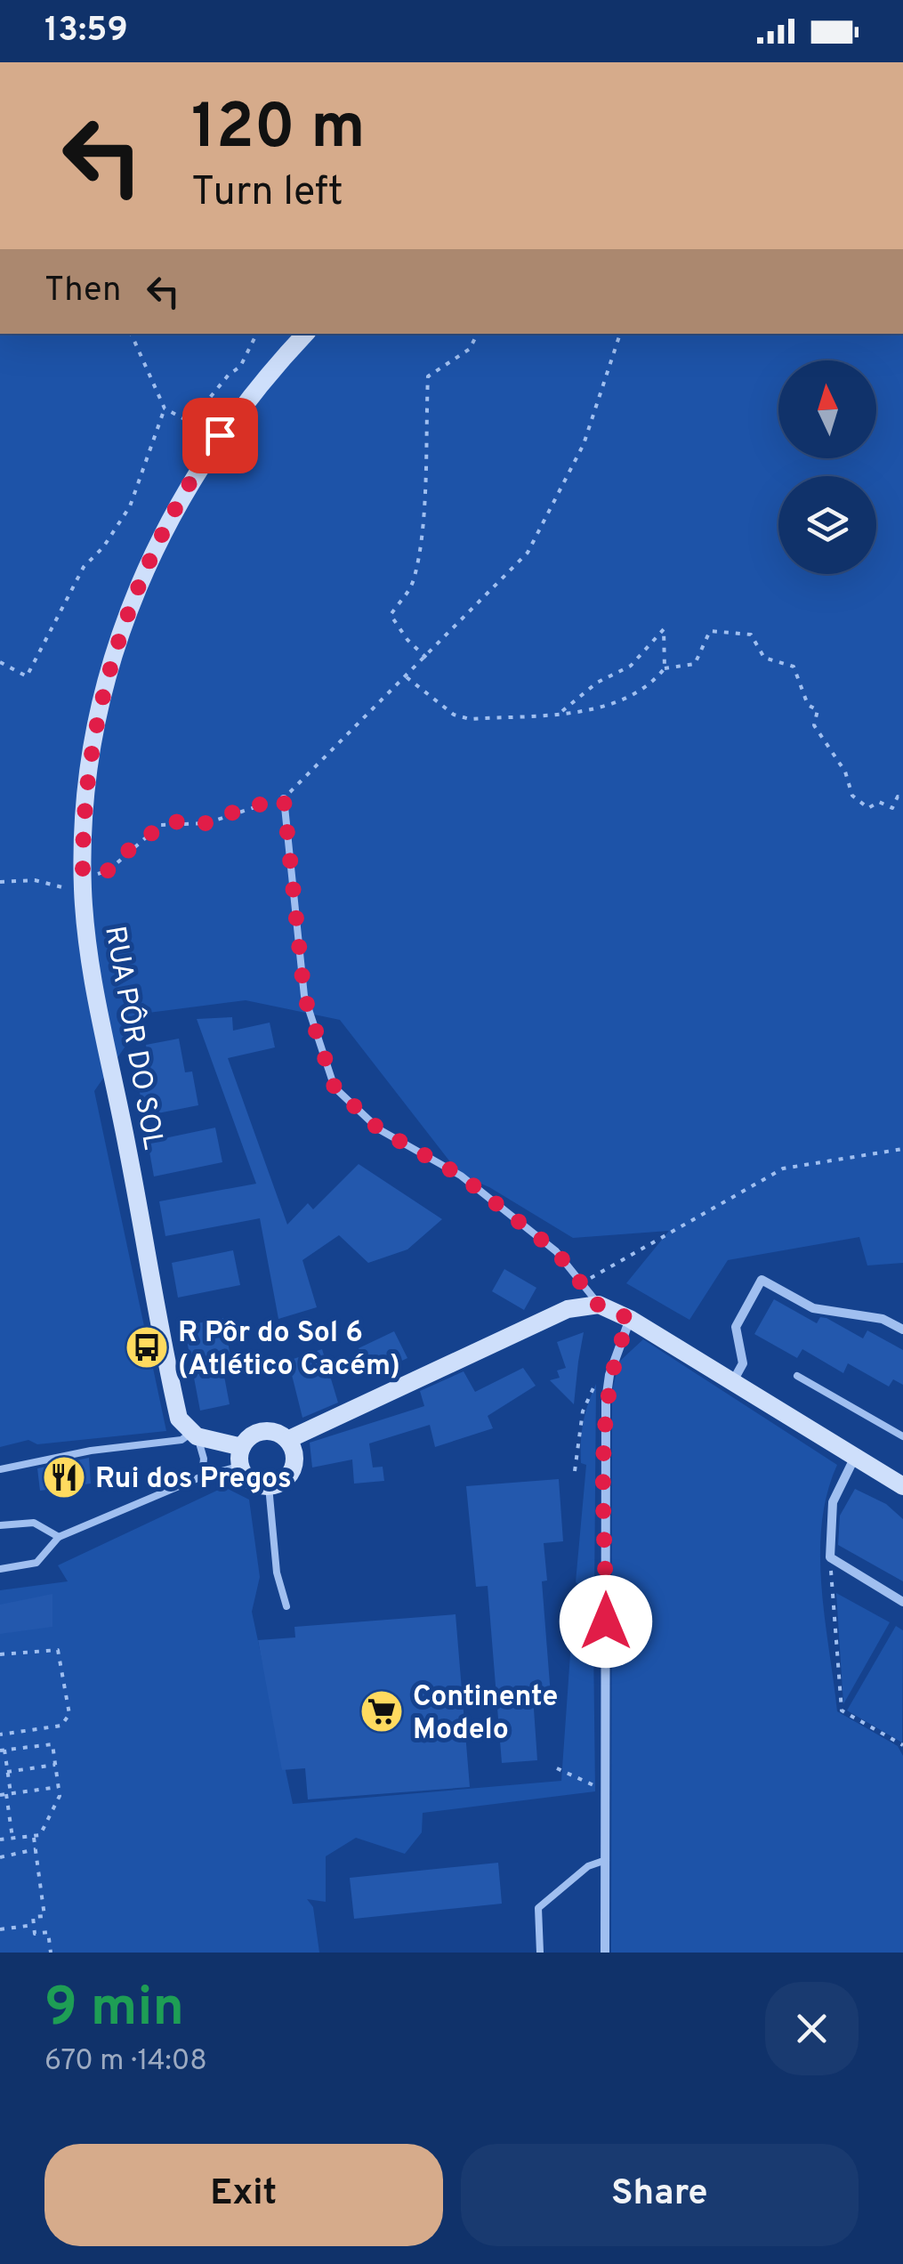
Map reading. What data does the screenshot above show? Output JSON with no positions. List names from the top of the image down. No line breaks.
{"streets":{"street":["RUA PÔR DO SOL"]},"places":{"bus stop":["R Pôr do Sol 6 (Atlético Cacém)"],"restaurant":["Rui dos Pregos"],"supermarket":["Continente Modelo"]},"north":"top","page":{"status":"13:59","turn":["120 m","Turn left"],"then":"Then","heading":["9 min","670 m · 14:08"],"buttons":["Exit","Share"]}}
